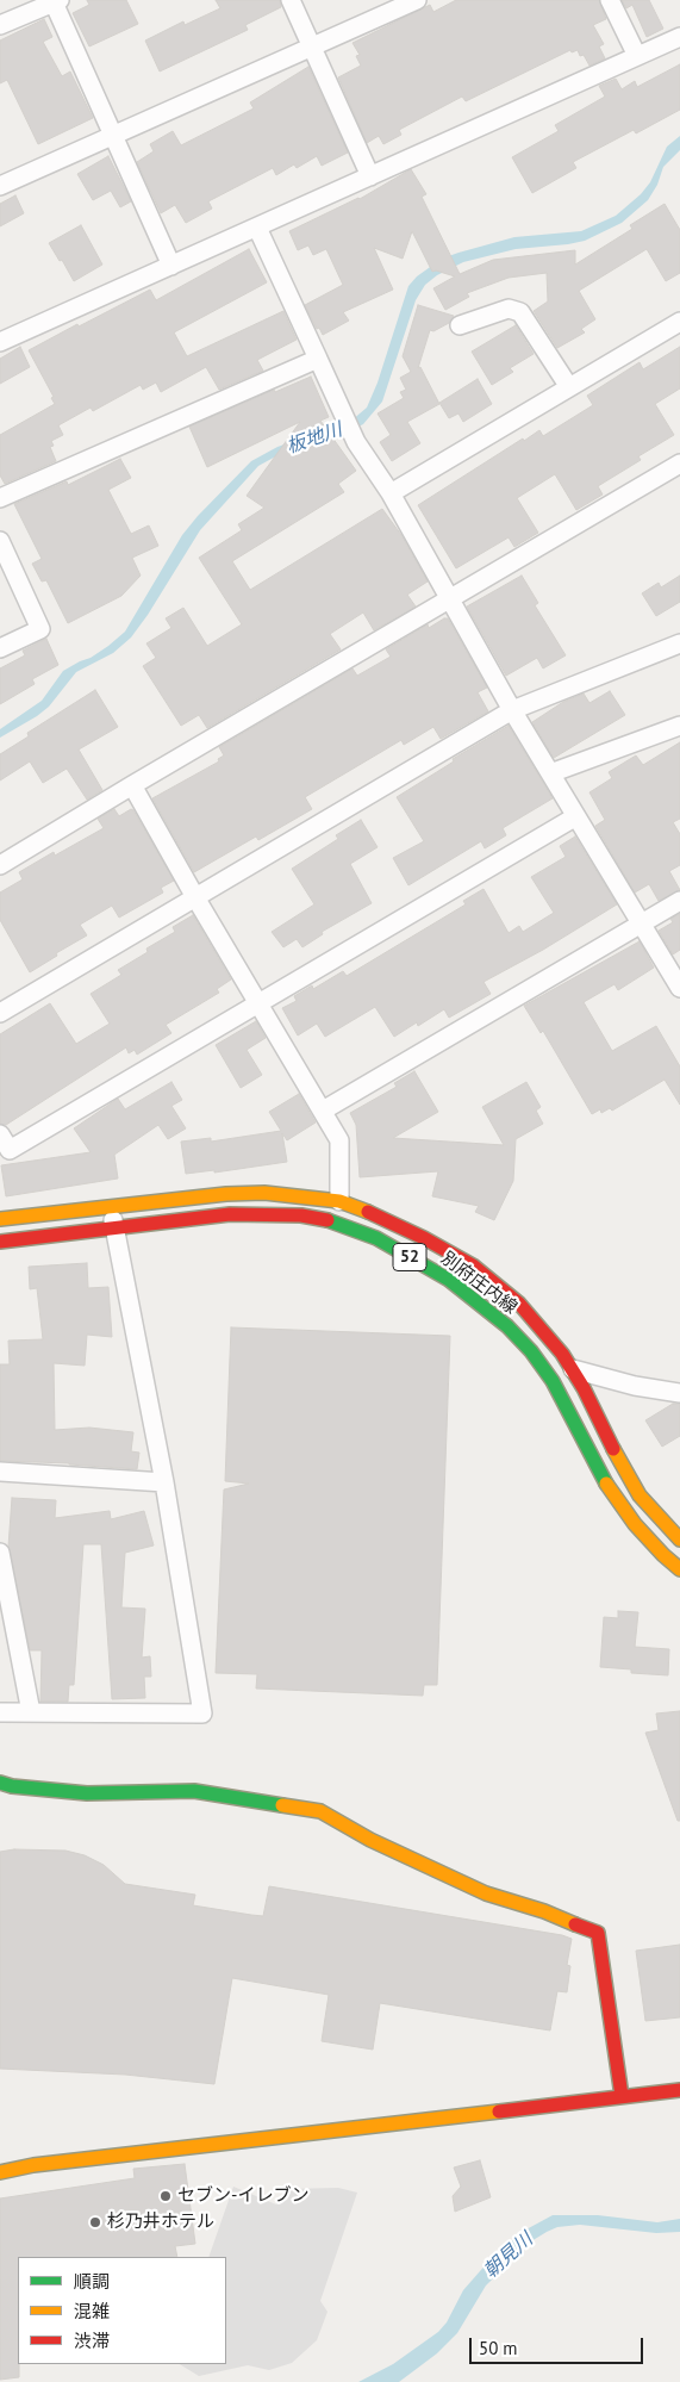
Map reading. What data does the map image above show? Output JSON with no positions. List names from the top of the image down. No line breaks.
{"streets":{"main road":["52","別府庄内線"]},"water":["板地川","朝見川"],"places":["セブン-イレブン","杉乃井ホテル"],"legend":["順調","混雑","渋滞"],"scale_bar":"50 m"}
